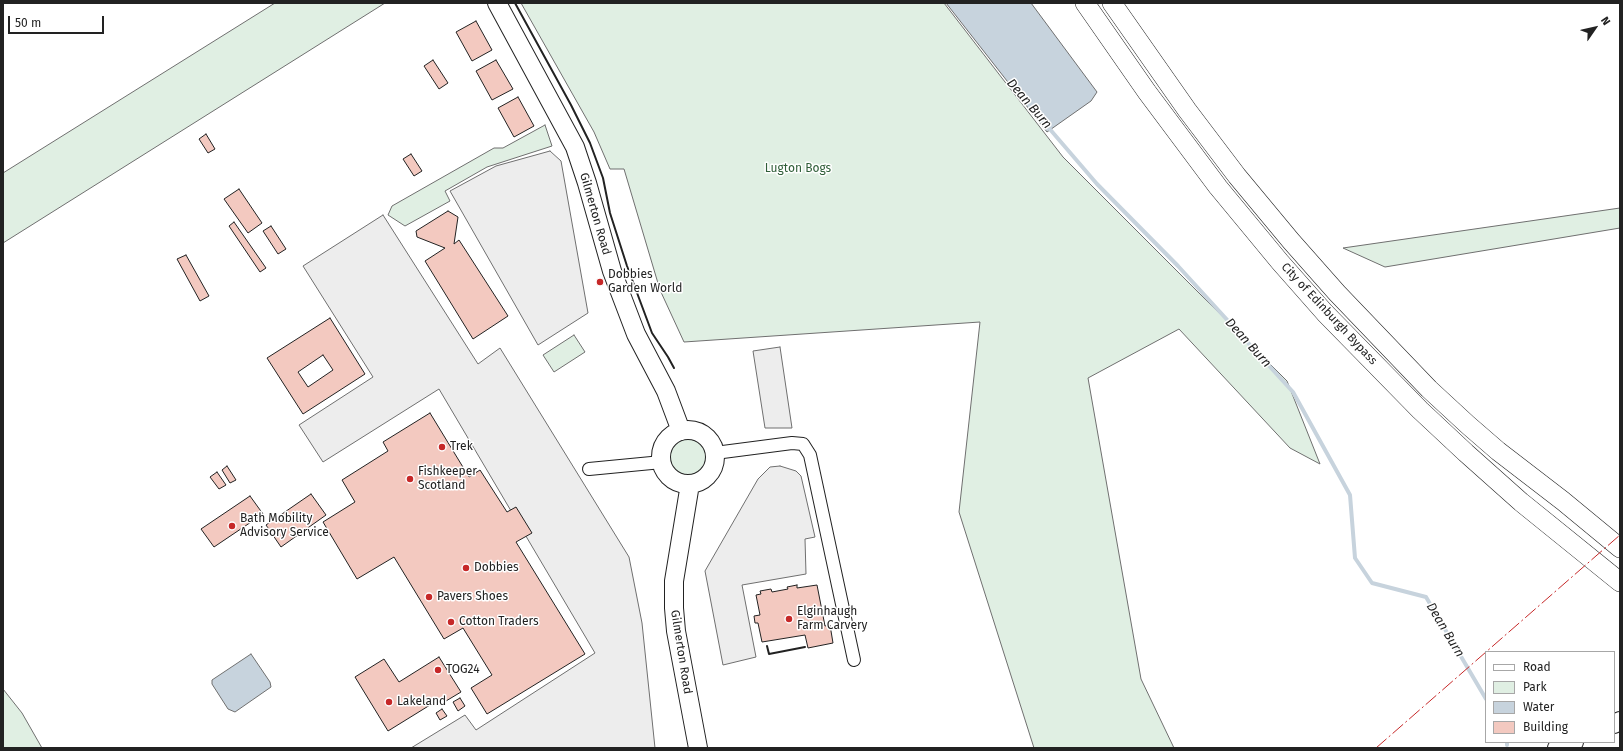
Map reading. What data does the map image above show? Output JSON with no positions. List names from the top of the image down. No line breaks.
{"streets":{"highway":["City of Edinburgh Bypass"],"main road":["Gilmerton Road"]},"water":["Dean Burn"],"parks":["Lugton Bogs"],"places":["Dobbies Garden World","Trek","Fishkeeper Scotland","Bath Mobility Advisory Service","Dobbies","Pavers Shoes","Elginhaugh Farm Carvery","Cotton Traders","TOG24","Lakeland"],"legend":["Road","Park","Water","Building"],"scale_bar":"50 m","north":"top right"}
